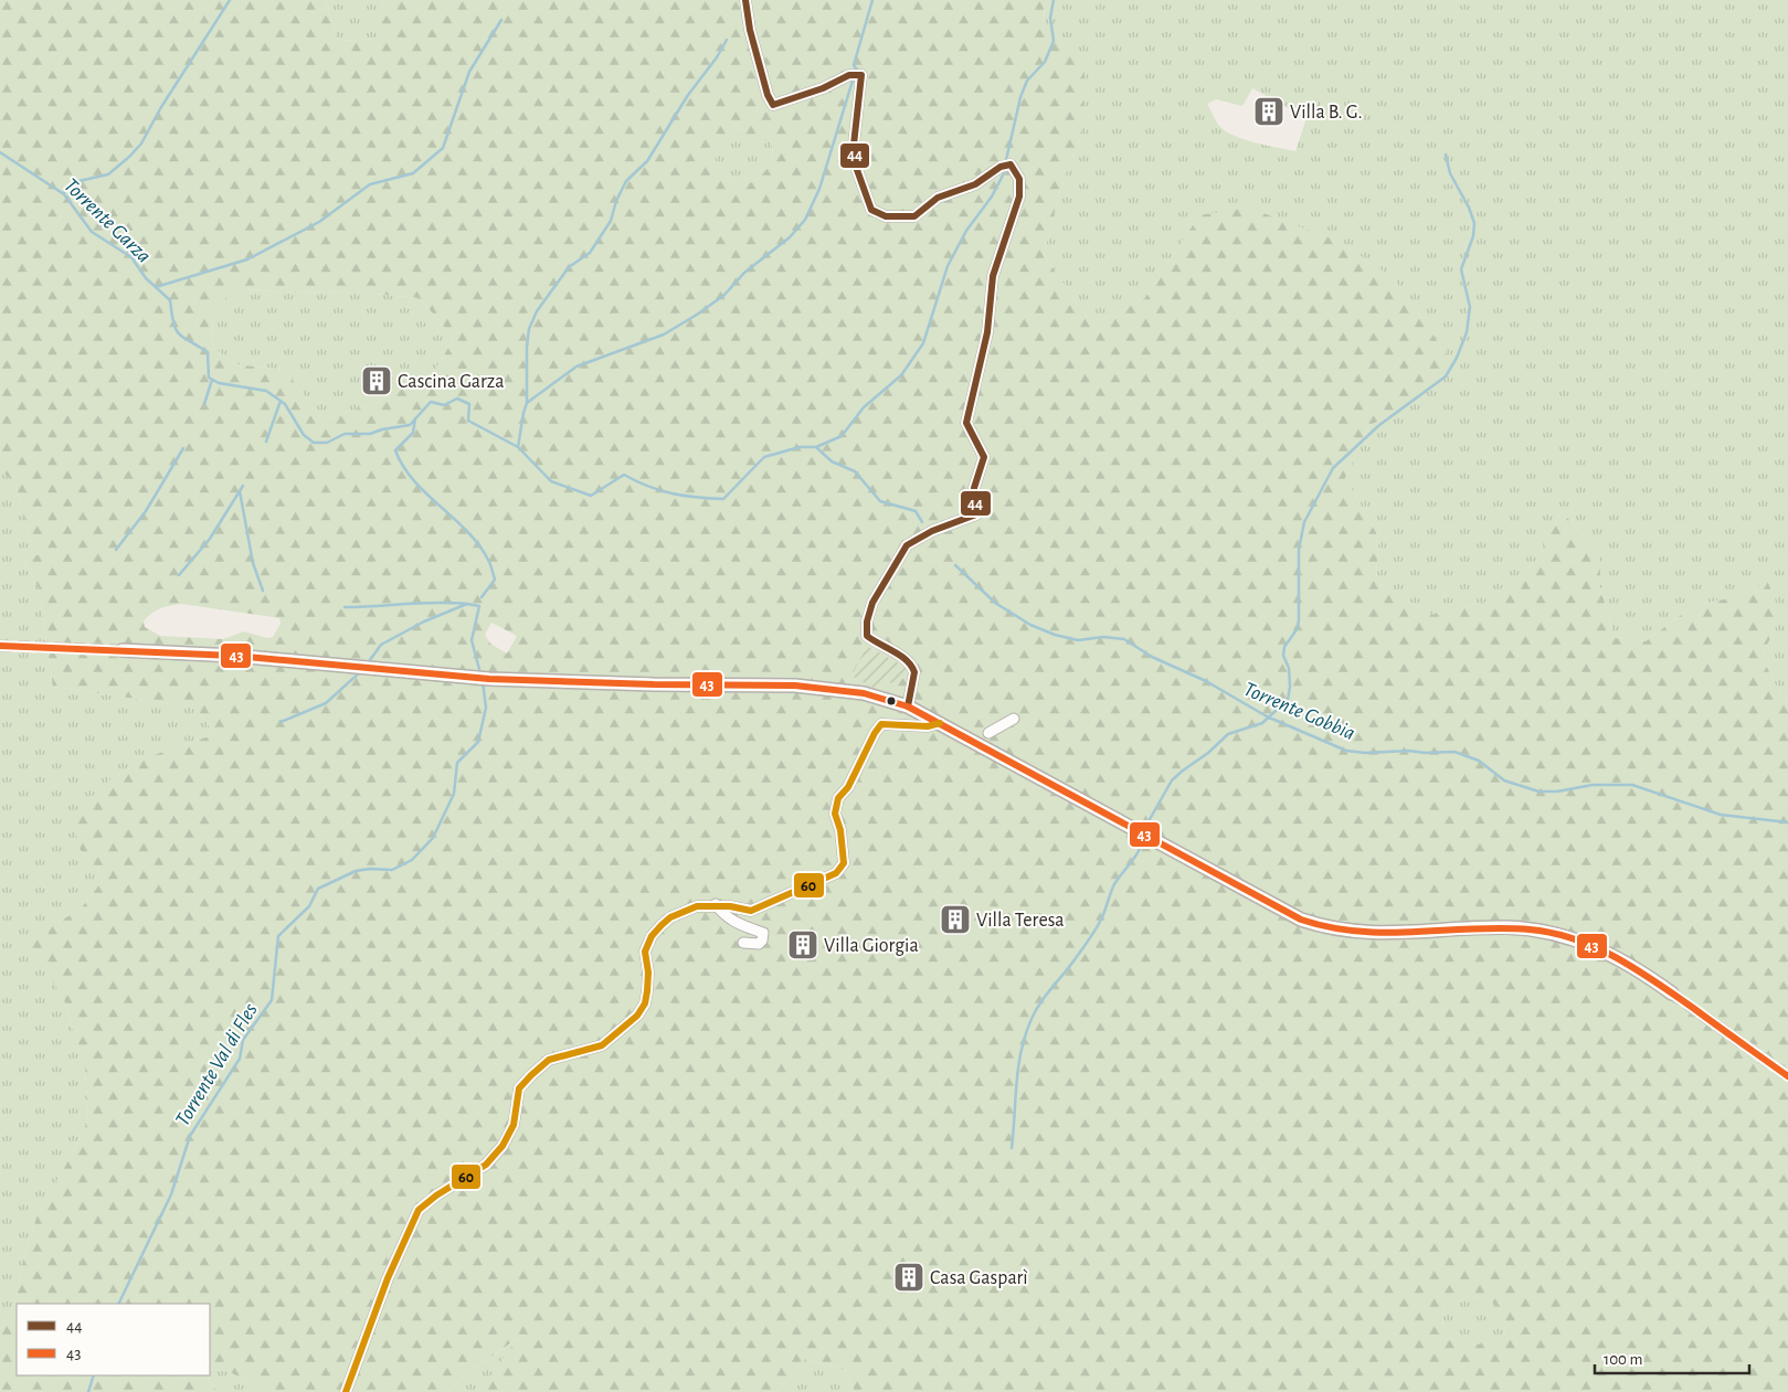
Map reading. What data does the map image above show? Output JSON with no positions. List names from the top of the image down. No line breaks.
{"water":["Torrente Garza","Torrente Gobbia","Torrente Val di Fles"],"places":{"building":["Villa B. G.","Cascina Garza","Villa Teresa","Villa Giorgia","Casa Gasparì"]},"lines":["transit line 44","transit line 43","transit line 60"],"legend":["44","43"],"scale_bar":"100 m"}
